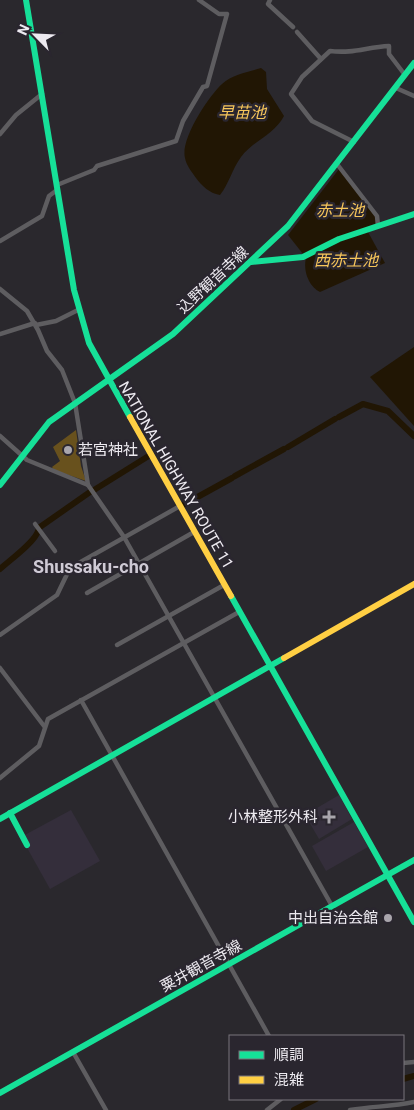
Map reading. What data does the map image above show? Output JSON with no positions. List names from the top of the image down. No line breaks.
{"streets":{"main road":["込野観音寺線","NATIONAL HIGHWAY ROUTE 11","粟井観音寺線"]},"crossings":[["込野観音寺線","NATIONAL HIGHWAY ROUTE 11"],["NATIONAL HIGHWAY ROUTE 11","粟井観音寺線"]],"districts":["Shussaku-cho"],"water":["早苗池","赤土池","西赤土池"],"places":{"other":["若宮神社","中出自治会館"],"health":["小林整形外科"]},"legend":["順調","混雑"],"north":"top left"}
